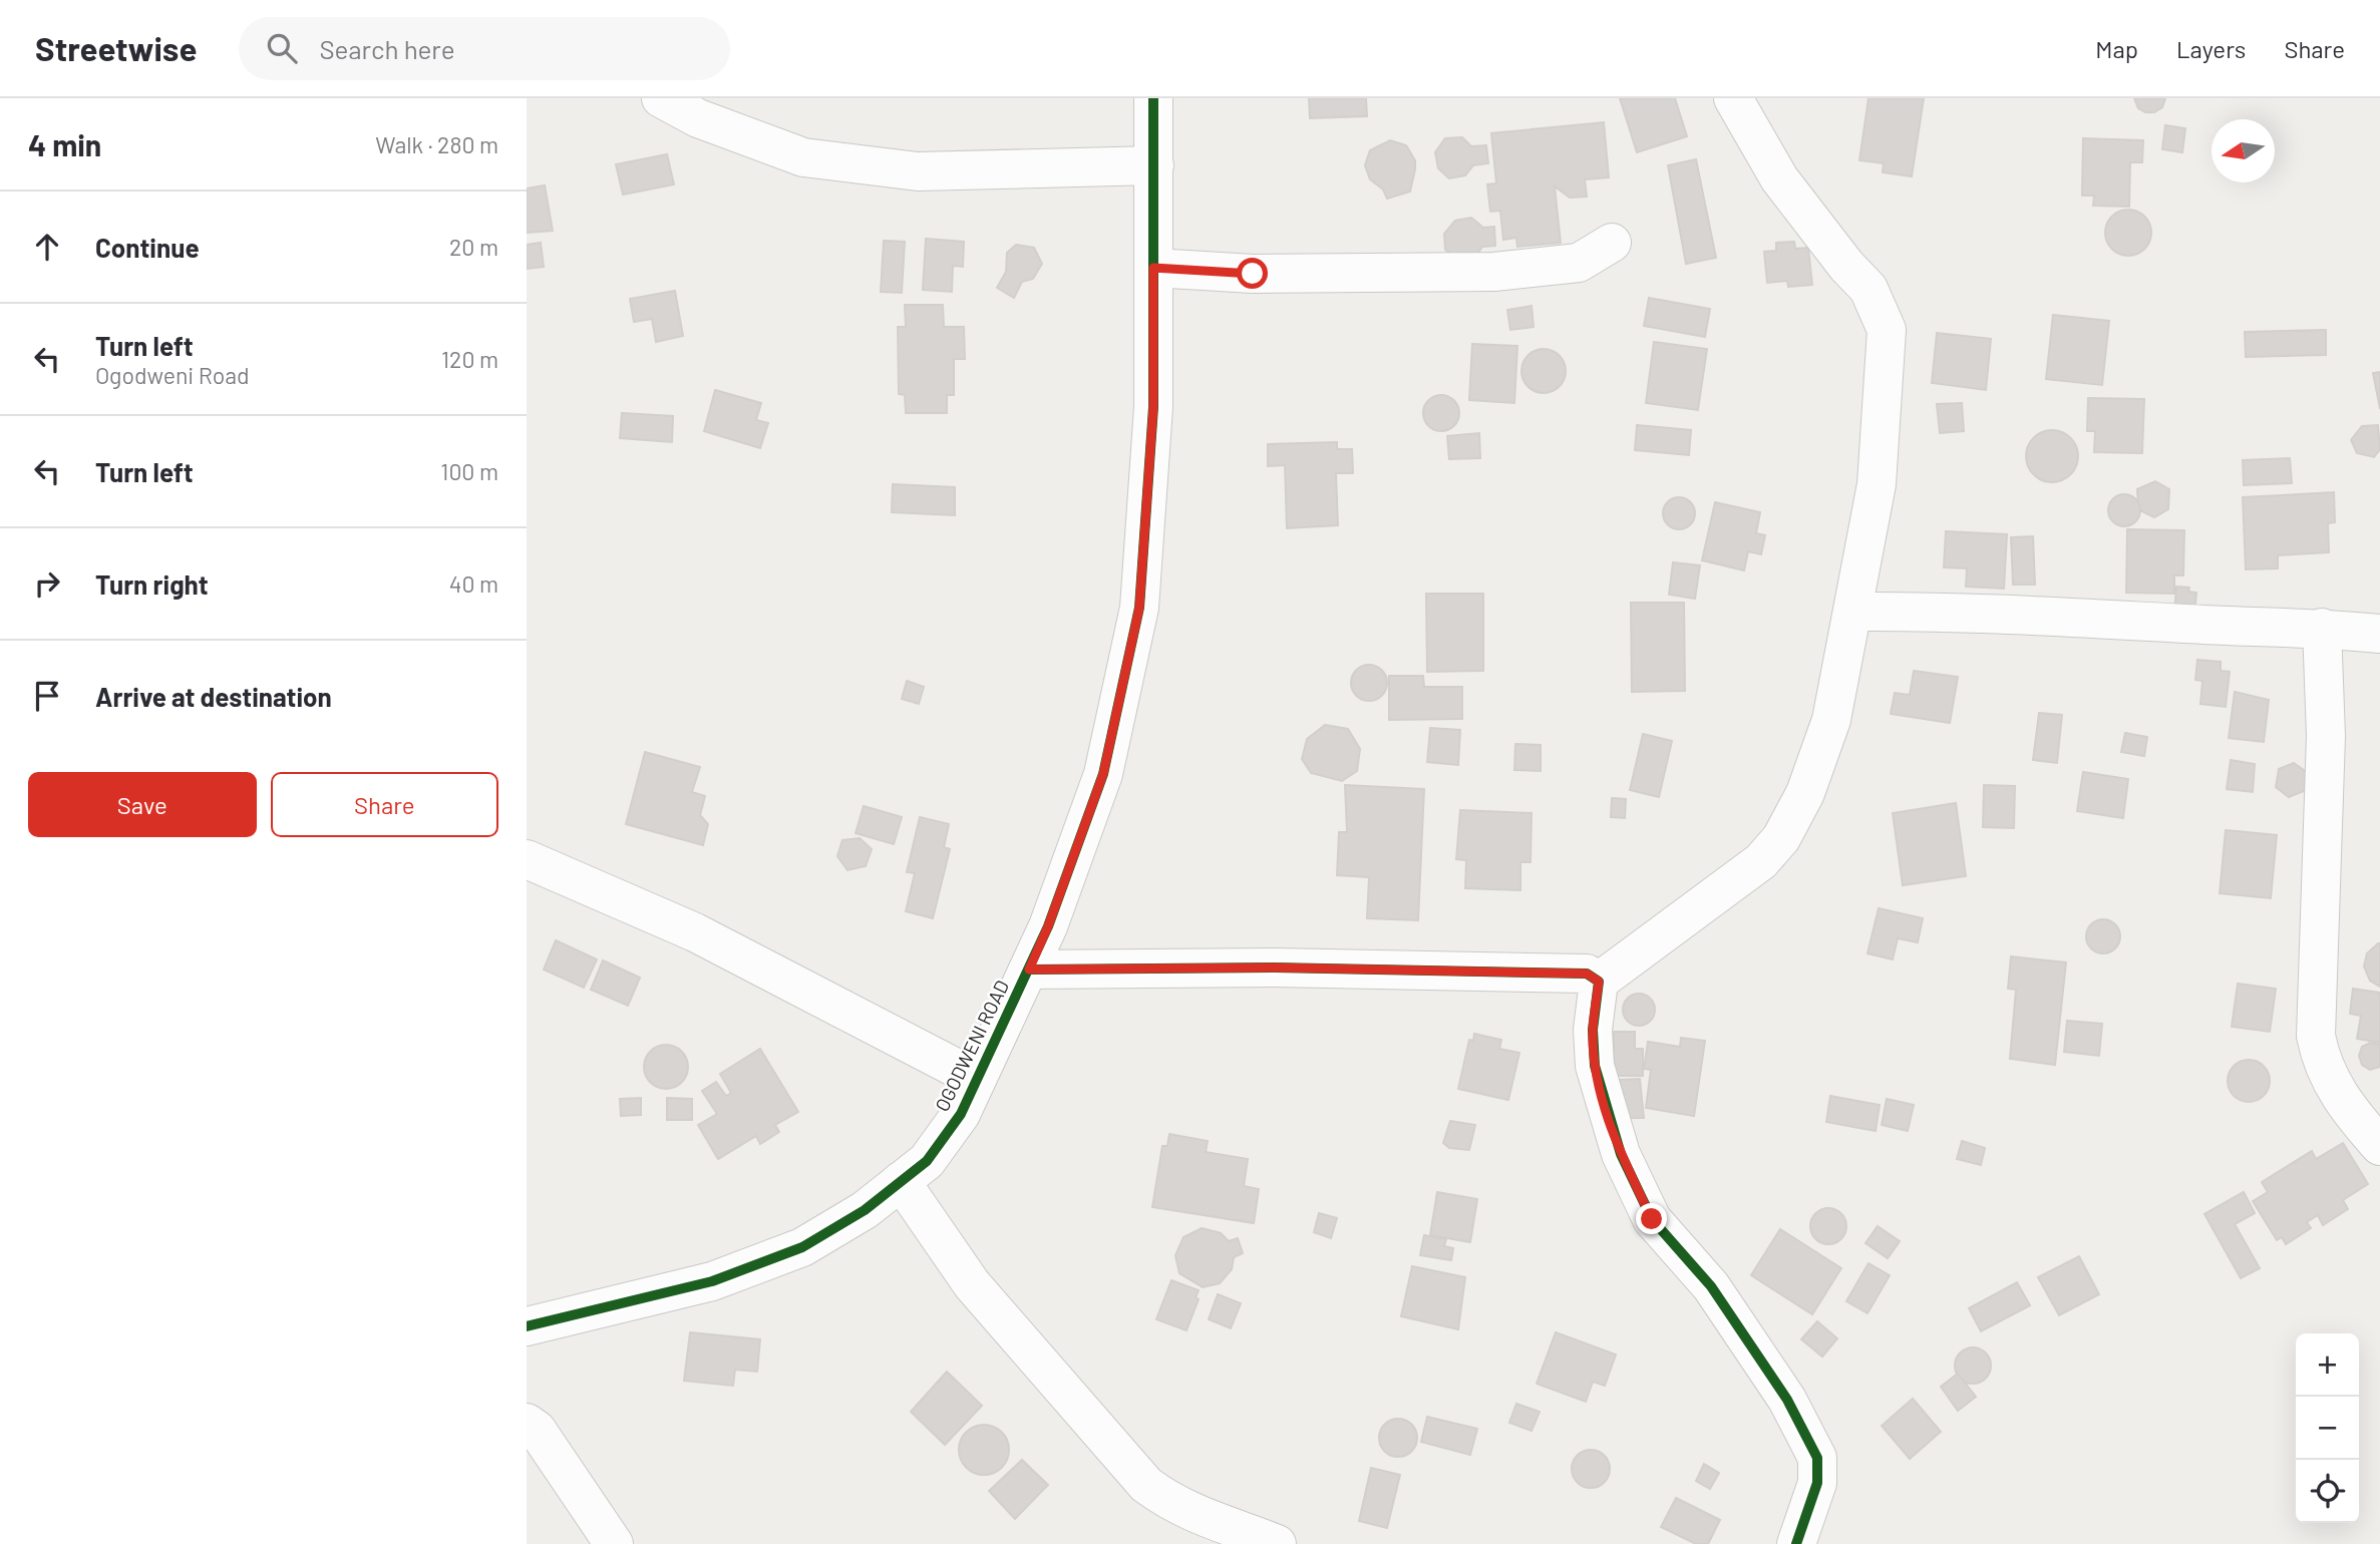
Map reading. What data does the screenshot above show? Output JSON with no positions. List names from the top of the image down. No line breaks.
{"streets":{"street":["OGODWENI ROAD"]},"north":"left","page":{"header":"Streetwise","search":"Search here","nav":["Map","Layers","Share"],"heading":["4 min","Walk · 280 m"],"list":[["Continue","20 m"],["Turn left","Ogodweni Road","120 m"],["Turn left","100 m"],["Turn right","40 m"],"Arrive at destination"],"buttons":["Save","Share"],"map_buttons":["+","−"]}}
